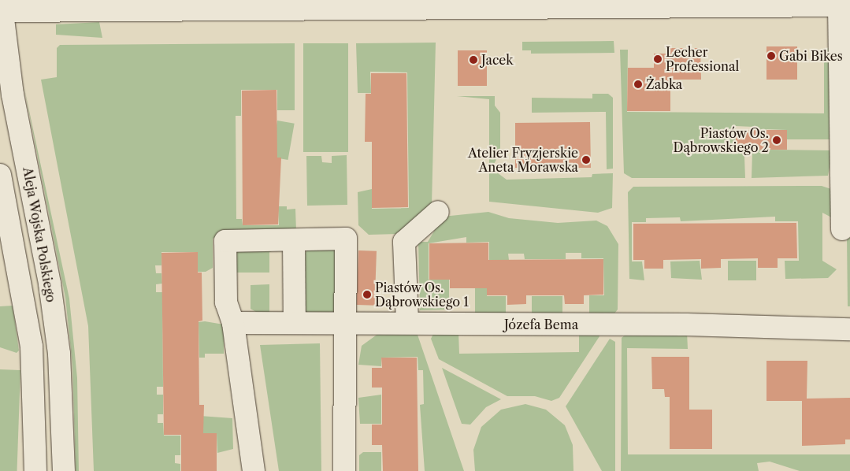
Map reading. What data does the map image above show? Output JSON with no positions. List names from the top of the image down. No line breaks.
{"streets":{"street":["Aleja Wojska Polskiego","Józefa Bema"]},"places":["Gabi Bikes","Lecher Professional","Jacek","Żabka","Piastów Os. Dąbrowskiego 2","Atelier Fryzjerskie Aneta Morawska","Piastów Os. Dąbrowskiego 1"]}
